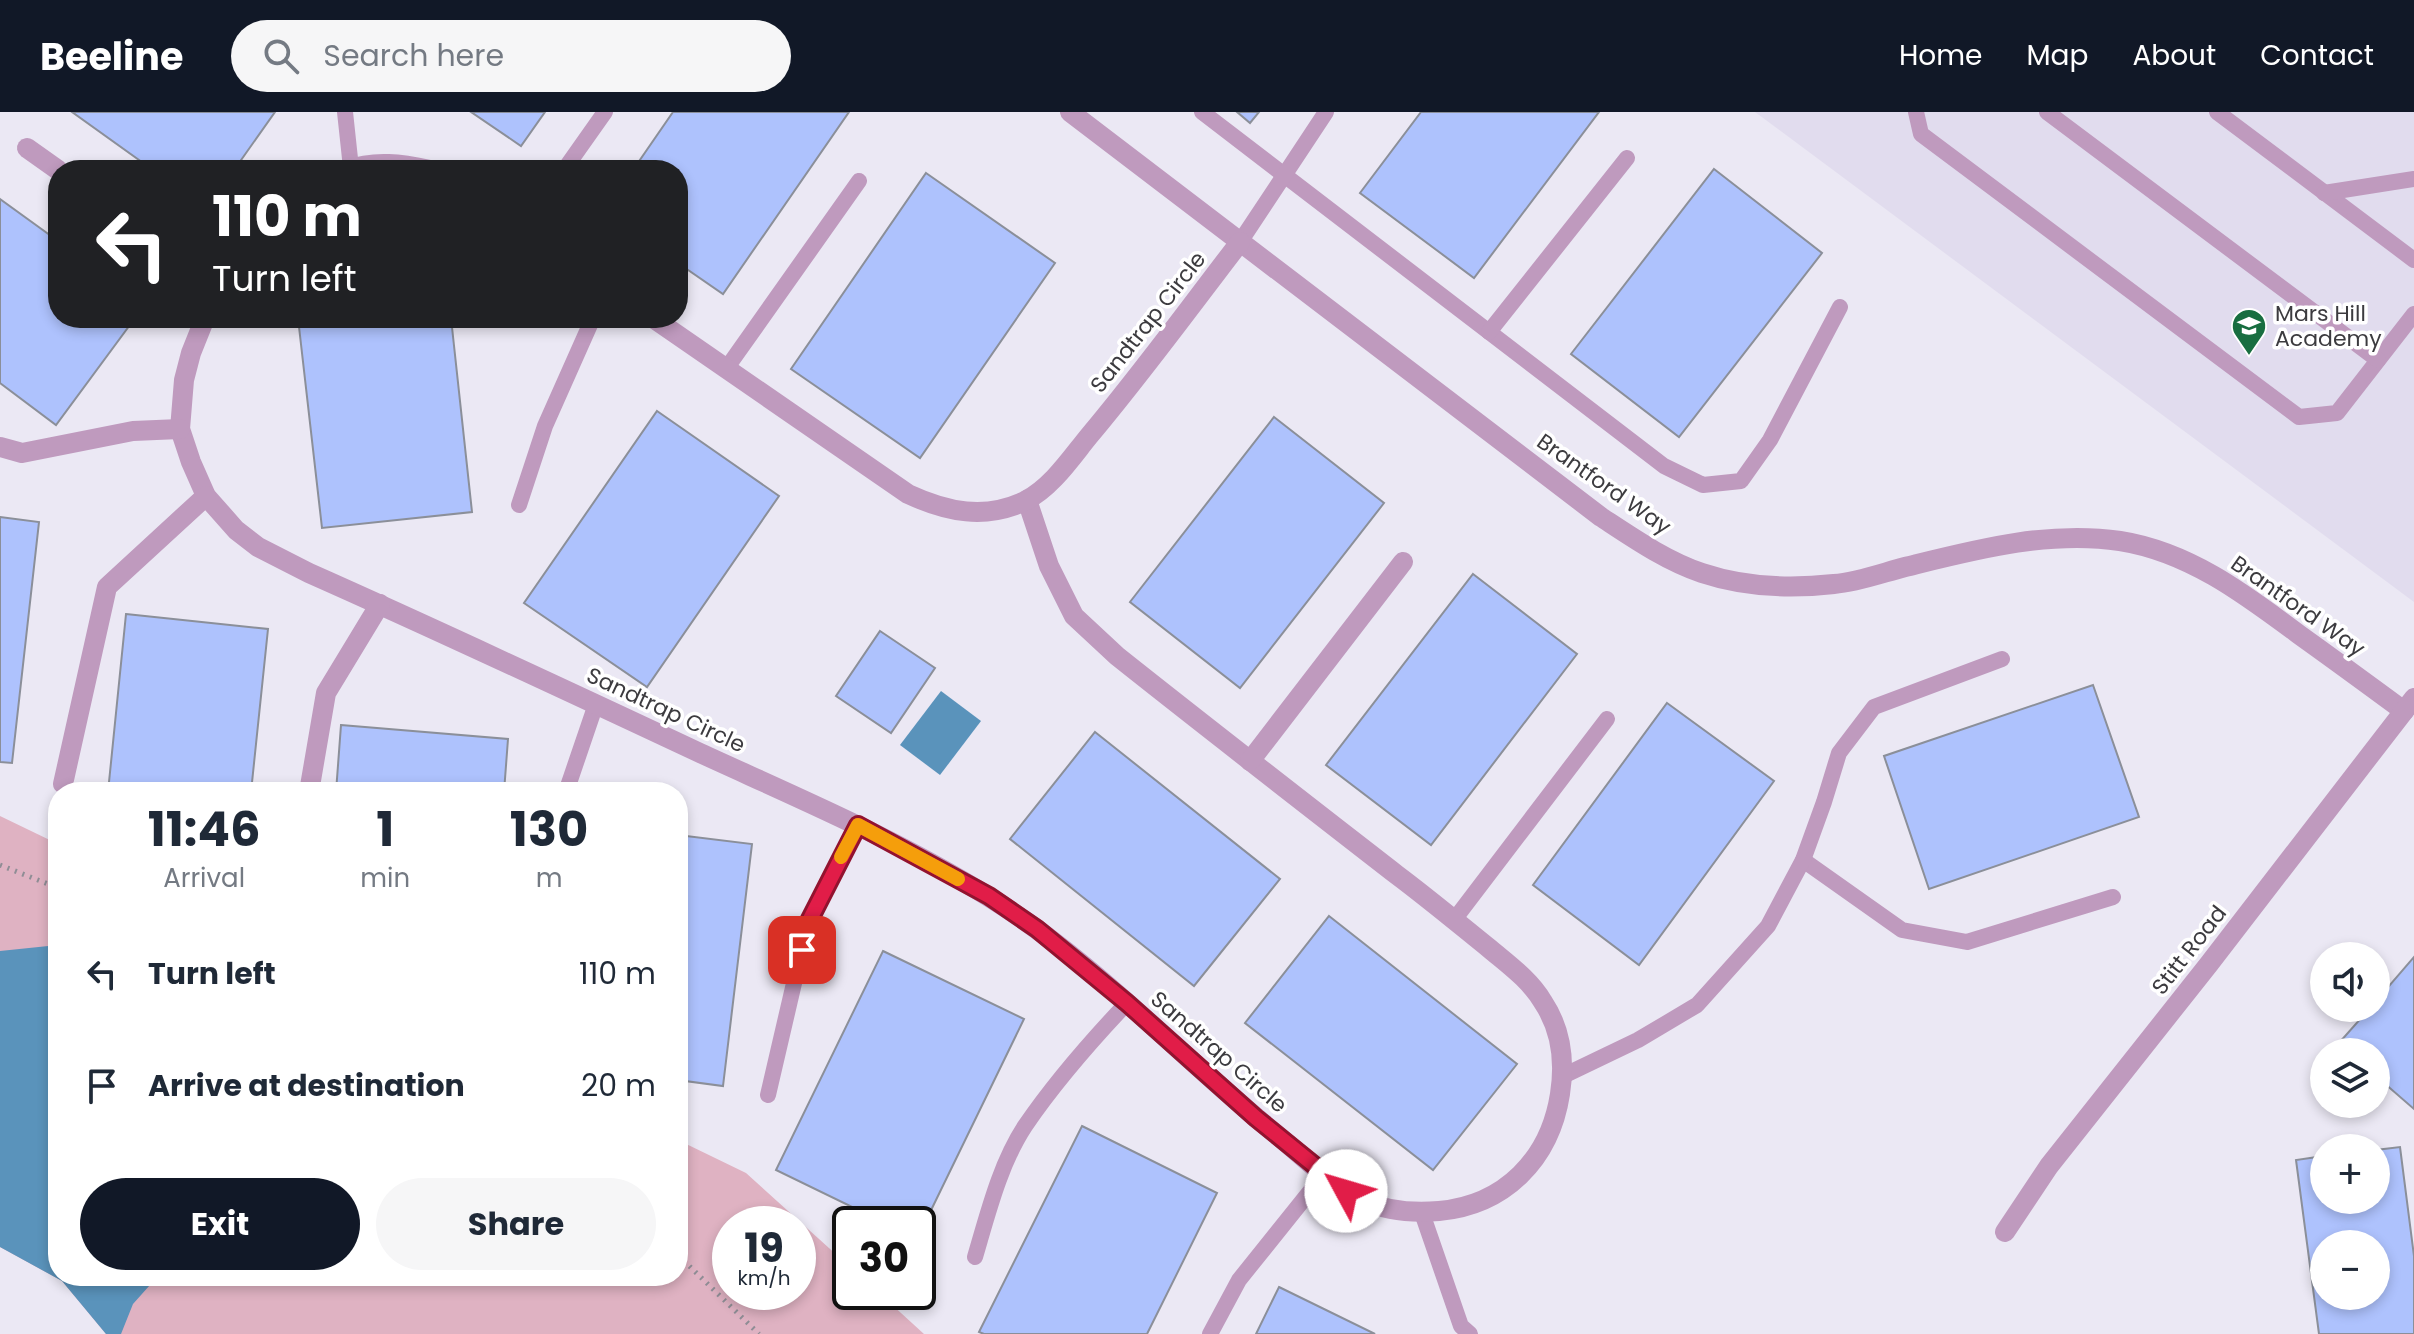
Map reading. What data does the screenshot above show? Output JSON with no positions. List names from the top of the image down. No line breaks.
{"streets":{"street":["Sandtrap Circle","Brantford Way","Stitt Road"]},"crossings":[["Sandtrap Circle","Brantford Way"],["Brantford Way","Stitt Road"]],"places":{"school or university":["Mars Hill Academy"]},"page":{"header":"Beeline","search":"Search here","nav":["Home","Map","About","Contact"],"turn":["110 m","Turn left"],"eta":["11:46","Arrival","1","min","130","m"],"list":[{"name":"Turn left","value":"110 m"},{"name":"Arrive at destination","value":"20 m"}],"map_buttons":["+","−"],"buttons":["Exit","Share"],"speed":"19 km/h","limit":"30"}}
